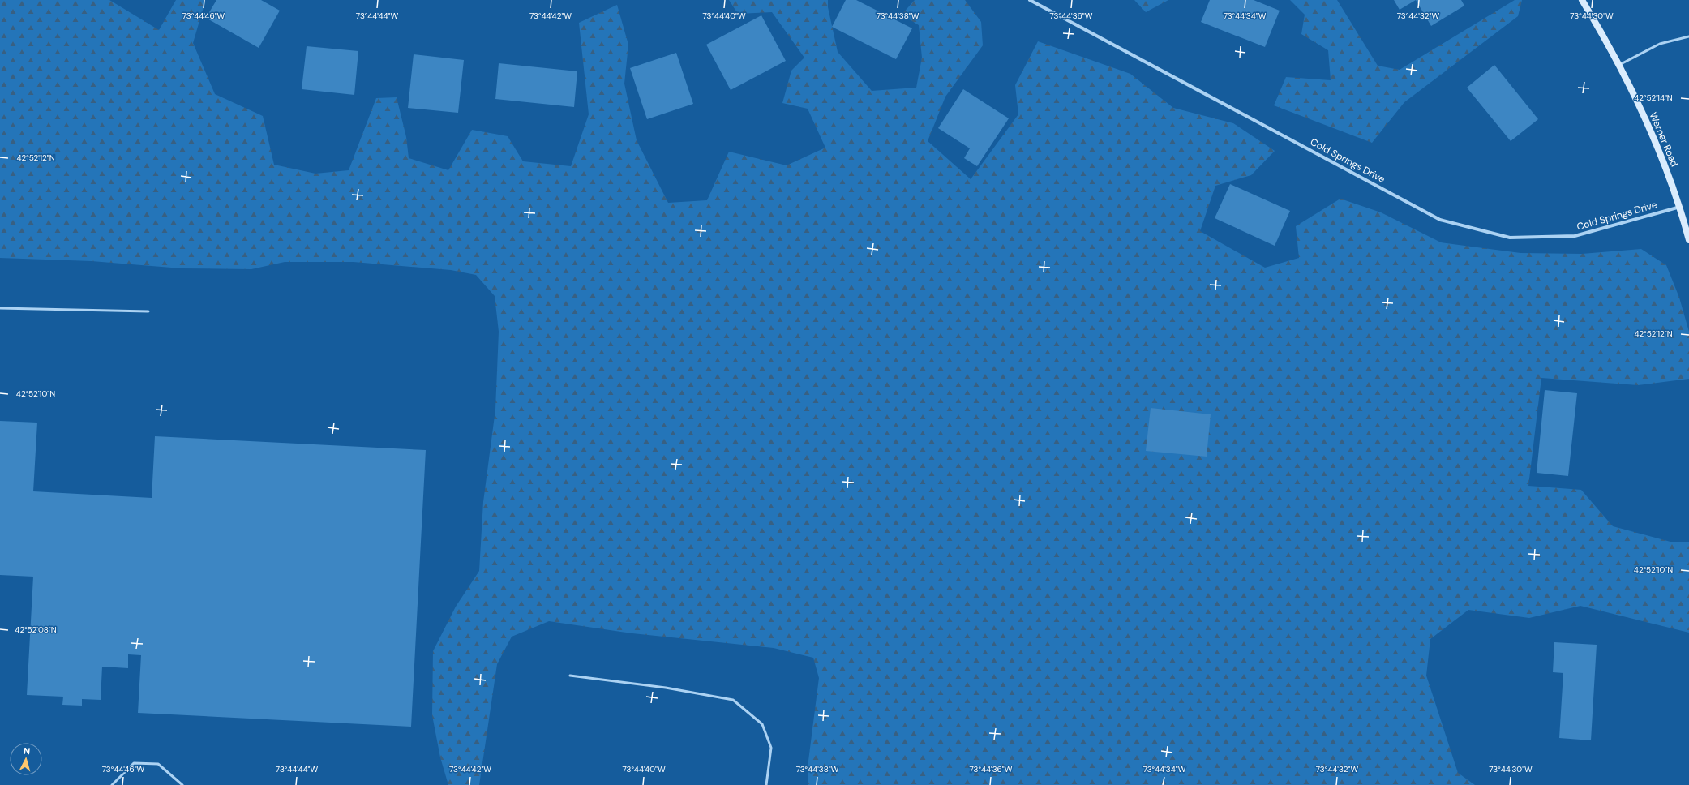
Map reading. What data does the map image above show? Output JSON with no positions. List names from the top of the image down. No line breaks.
{"streets":{"street":["Werner Road","Cold Springs Drive"]},"crossings":[["Werner Road","Cold Springs Drive"]],"north":"top","coordinates":["73°44'46\"W","73°44'44\"W","73°44'42\"W","73°44'40\"W","73°44'38\"W","73°44'36\"W","73°44'34\"W","73°44'32\"W","73°44'30\"W","42°52'14\"N","42°52'12\"N","42°52'10\"N","42°52'08\"N"]}
